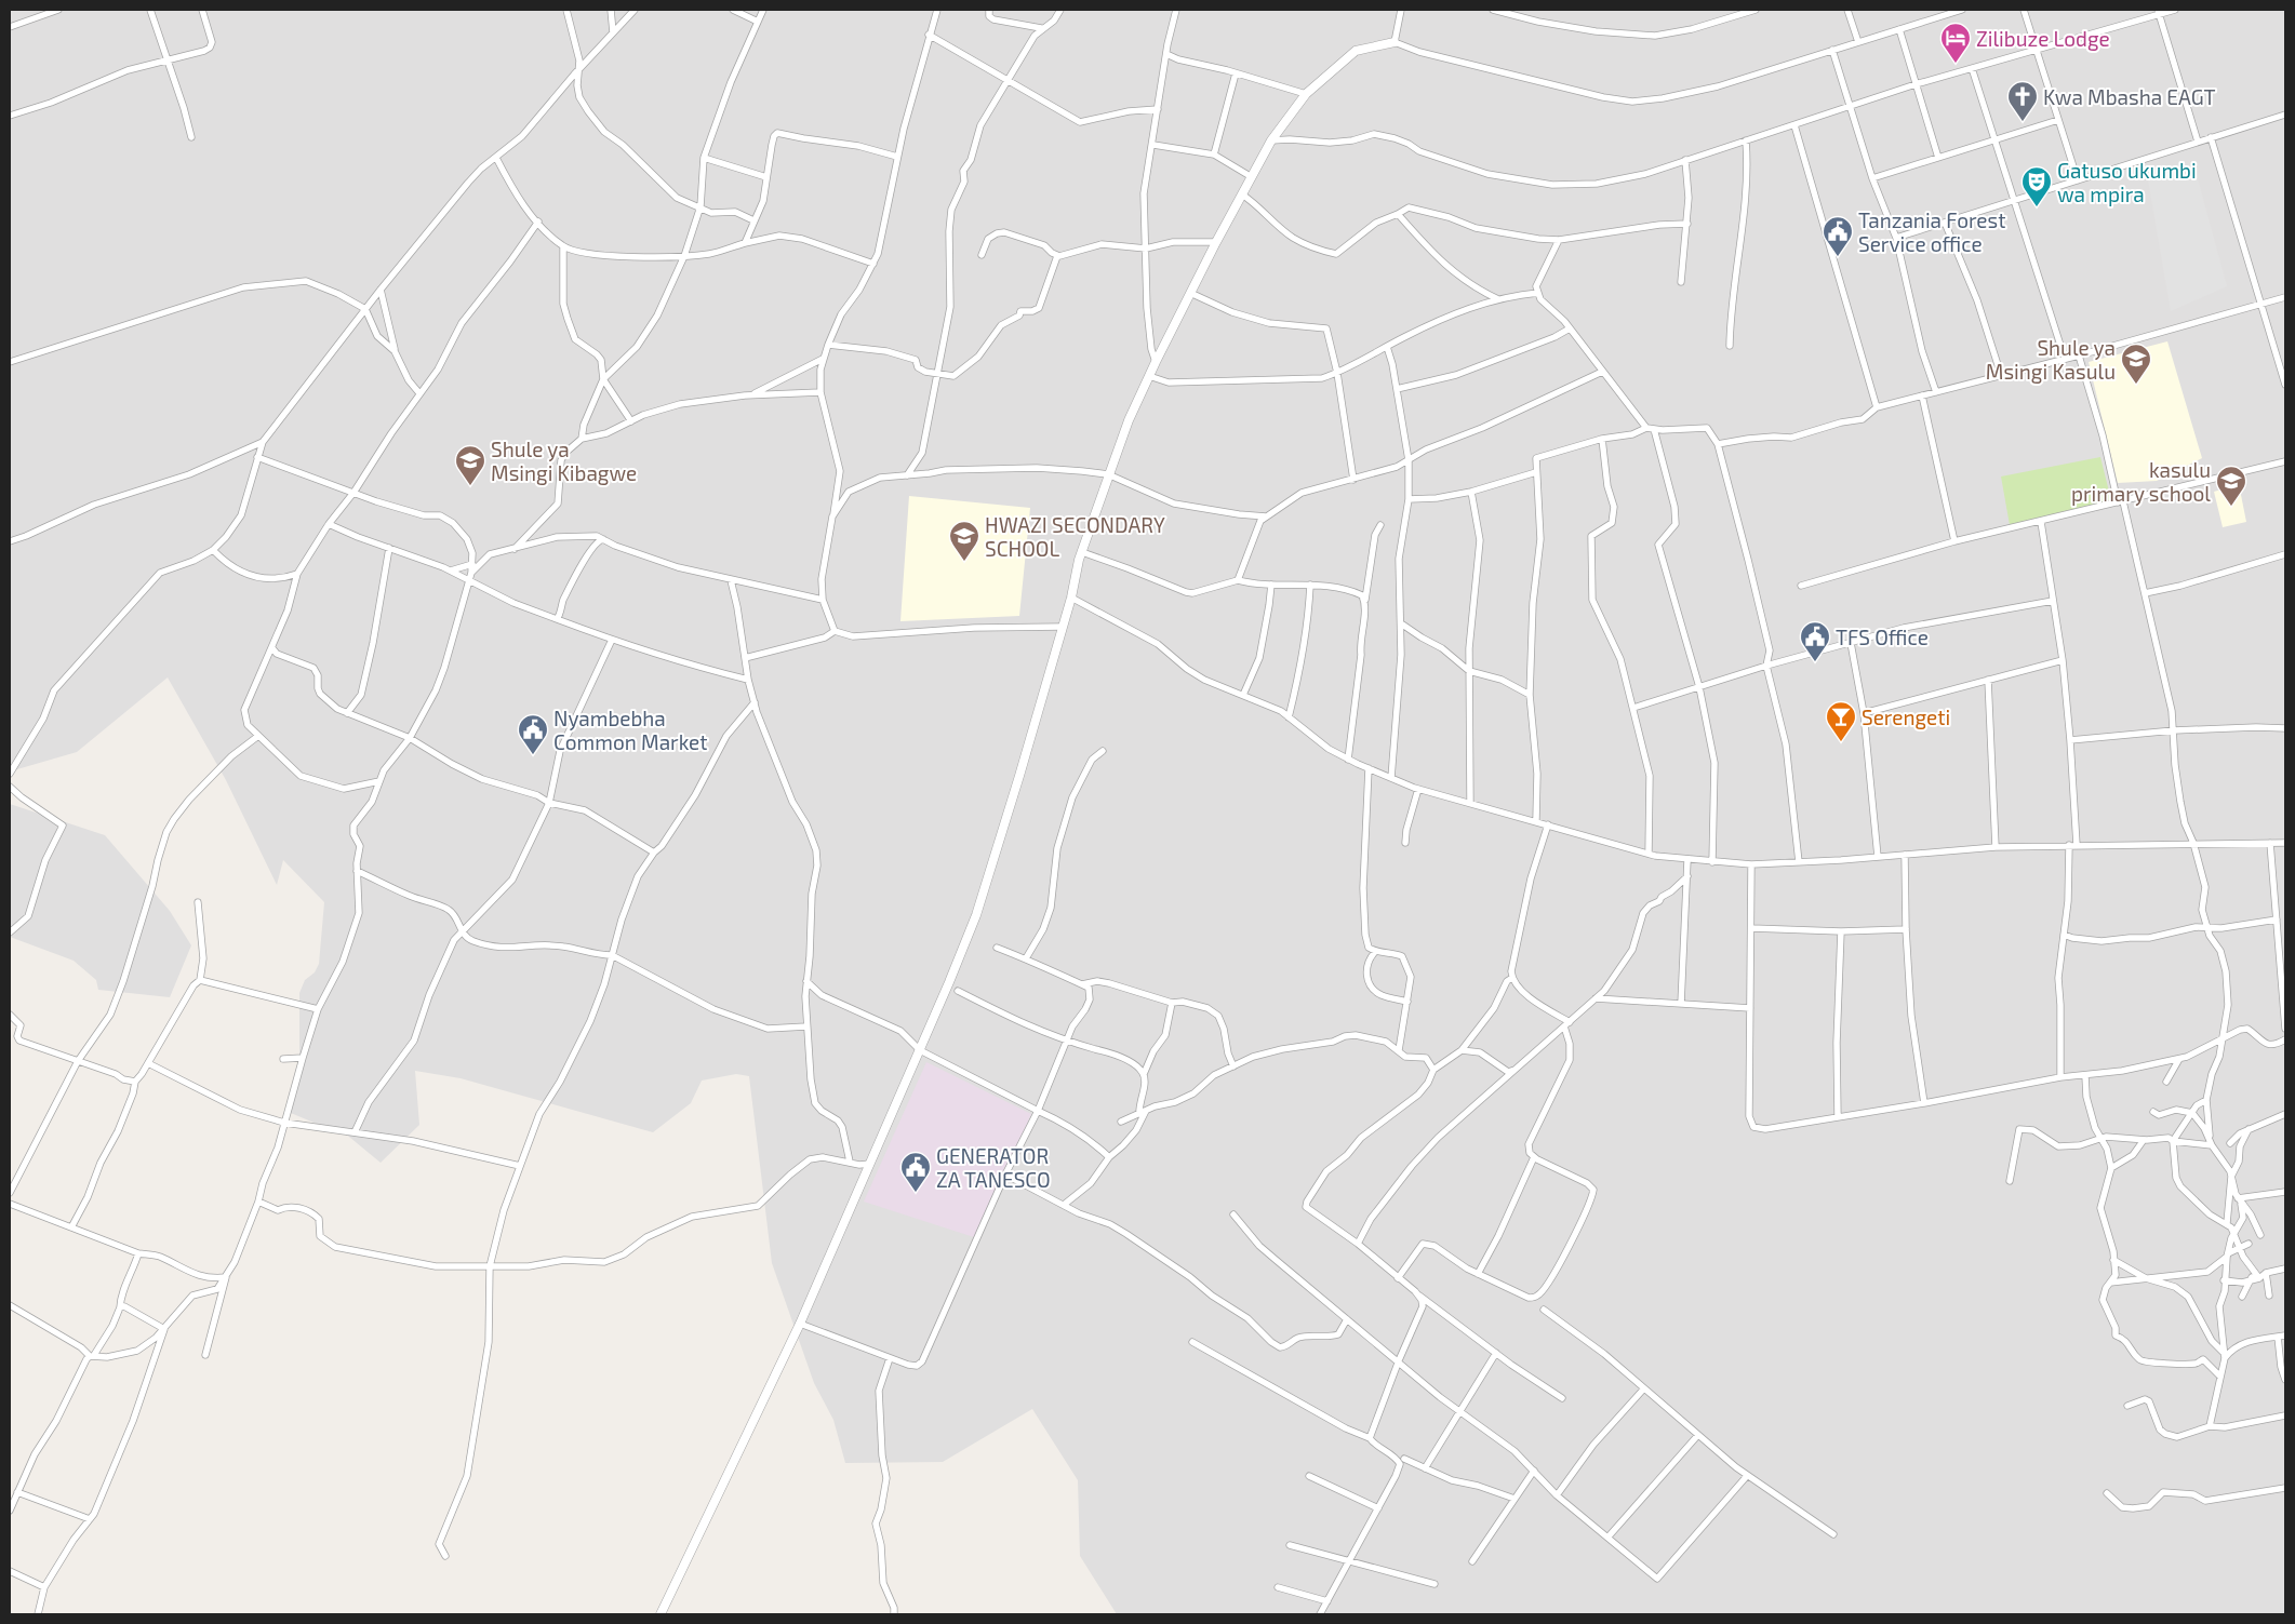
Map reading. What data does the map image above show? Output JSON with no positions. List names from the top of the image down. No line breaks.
{"places":{"hotel":["Zilibuze Lodge"],"church":["Kwa Mbasha EAGT"],"theatre":["Gatuso ukumbi wa mpira"],"public building":["Tanzania Forest Service office","TFS Office","Nyambebha Common Market","GENERATOR ZA TANESCO"],"school or university":["Shule ya Msingi Kasulu","Shule ya Msingi Kibagwe","kasulu primary school","HWAZI SECONDARY SCHOOL"],"bar":["Serengeti"]}}
